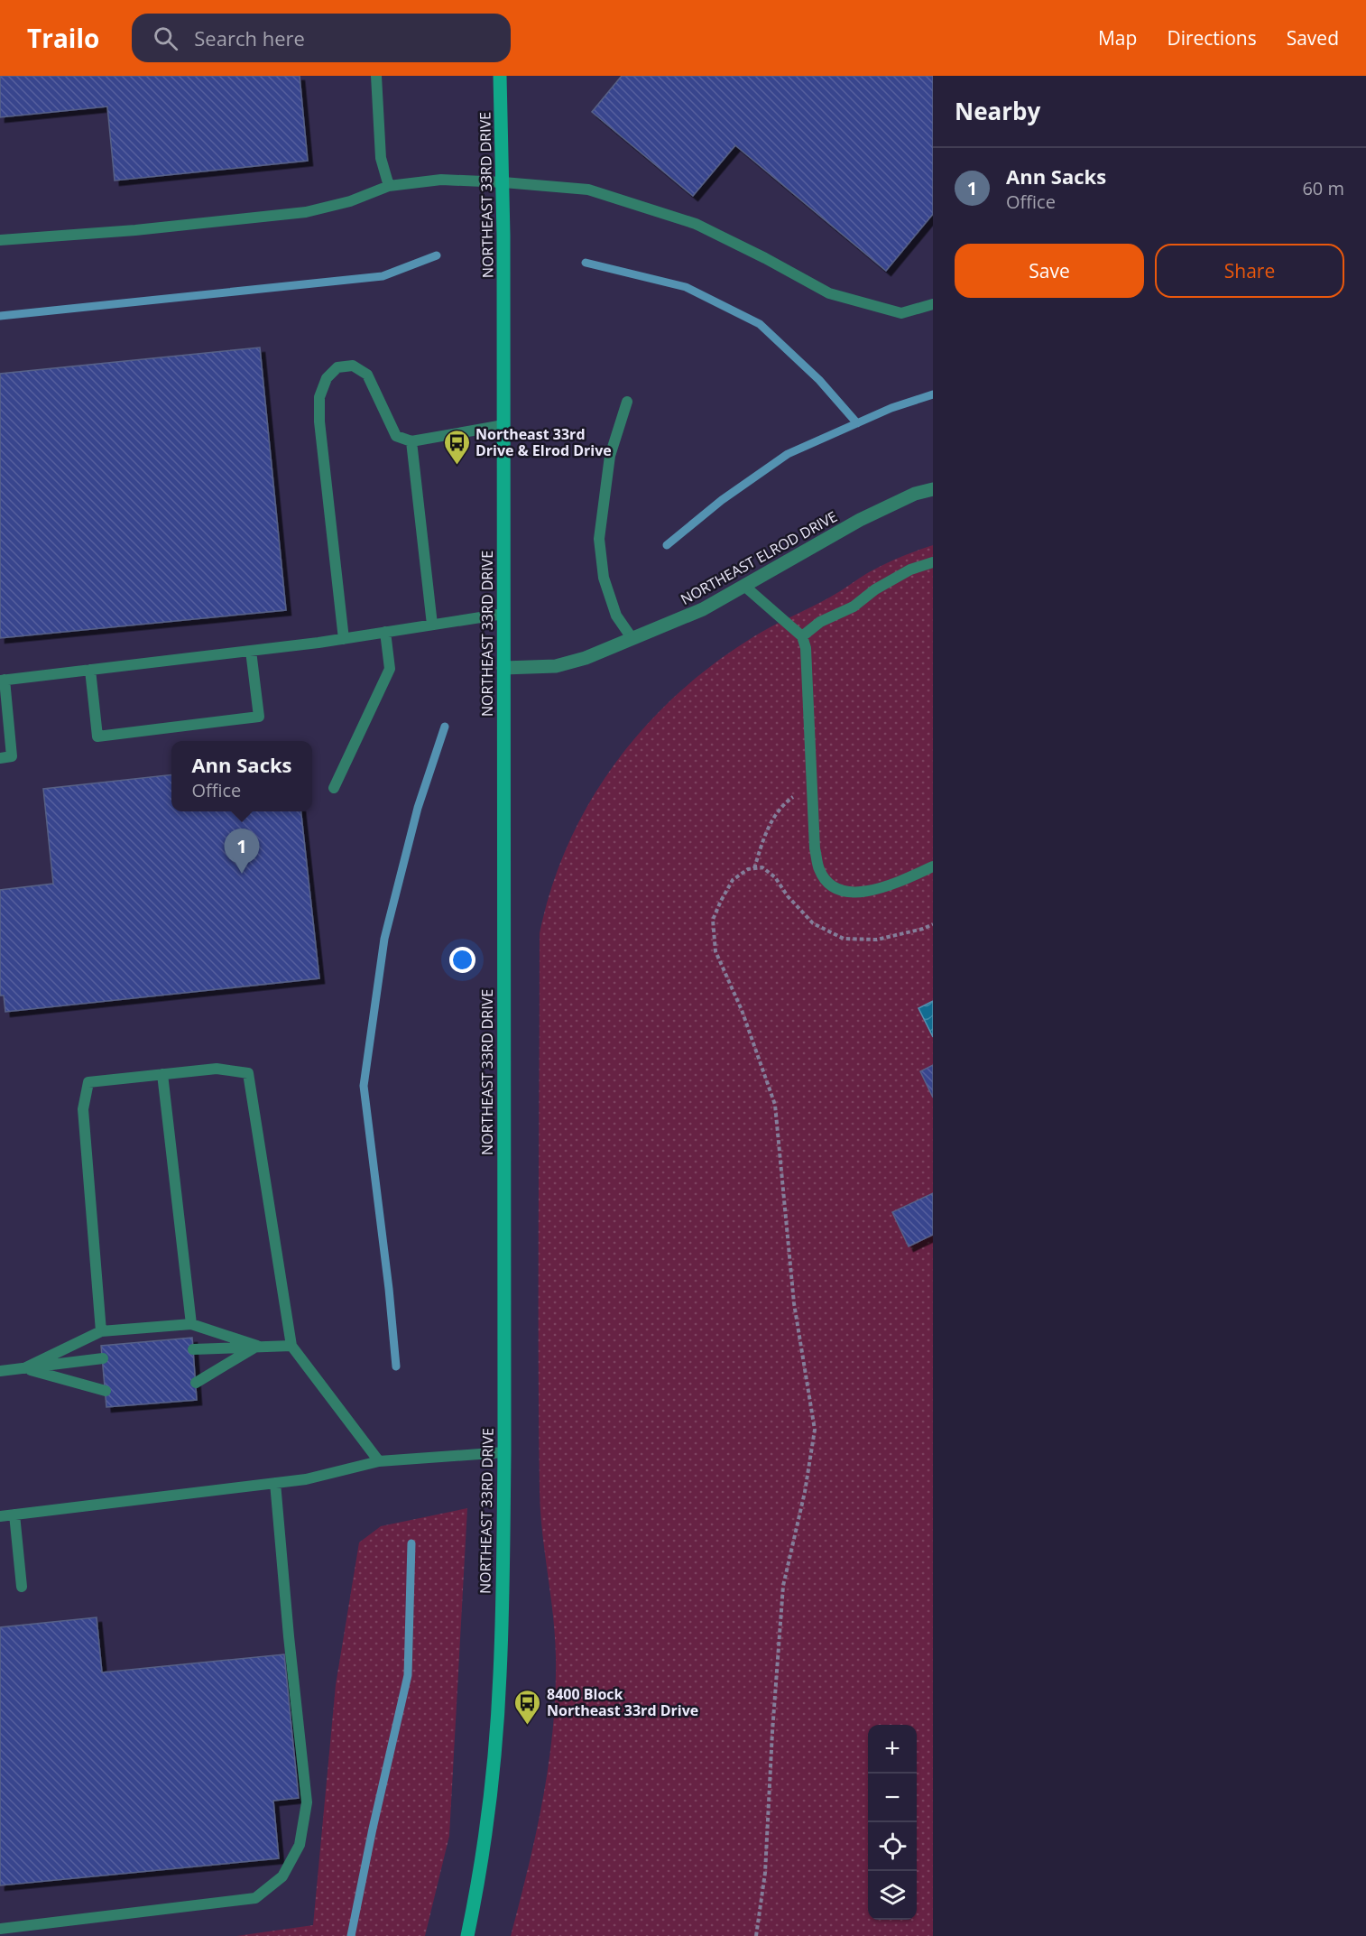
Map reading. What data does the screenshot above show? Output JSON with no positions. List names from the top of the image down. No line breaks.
{"streets":{"main road":["NORTHEAST 33RD DRIVE"],"street":["NORTHEAST ELROD DRIVE"]},"crossings":[["NORTHEAST 33RD DRIVE","NORTHEAST ELROD DRIVE"]],"places":{"bus stop":["Northeast 33rd Drive & Elrod Drive","8400 Block Northeast 33rd Drive"]},"page":{"header":"Trailo","search":"Search here","nav":["Map","Directions","Saved"],"heading":"Nearby","list":[{"mark":"1","name":"Ann Sacks","note":"Office","value":"60 m"}],"buttons":["Save","Share"],"popup":["Ann Sacks","Office"],"pins":"1","map_buttons":["+","−"]}}
